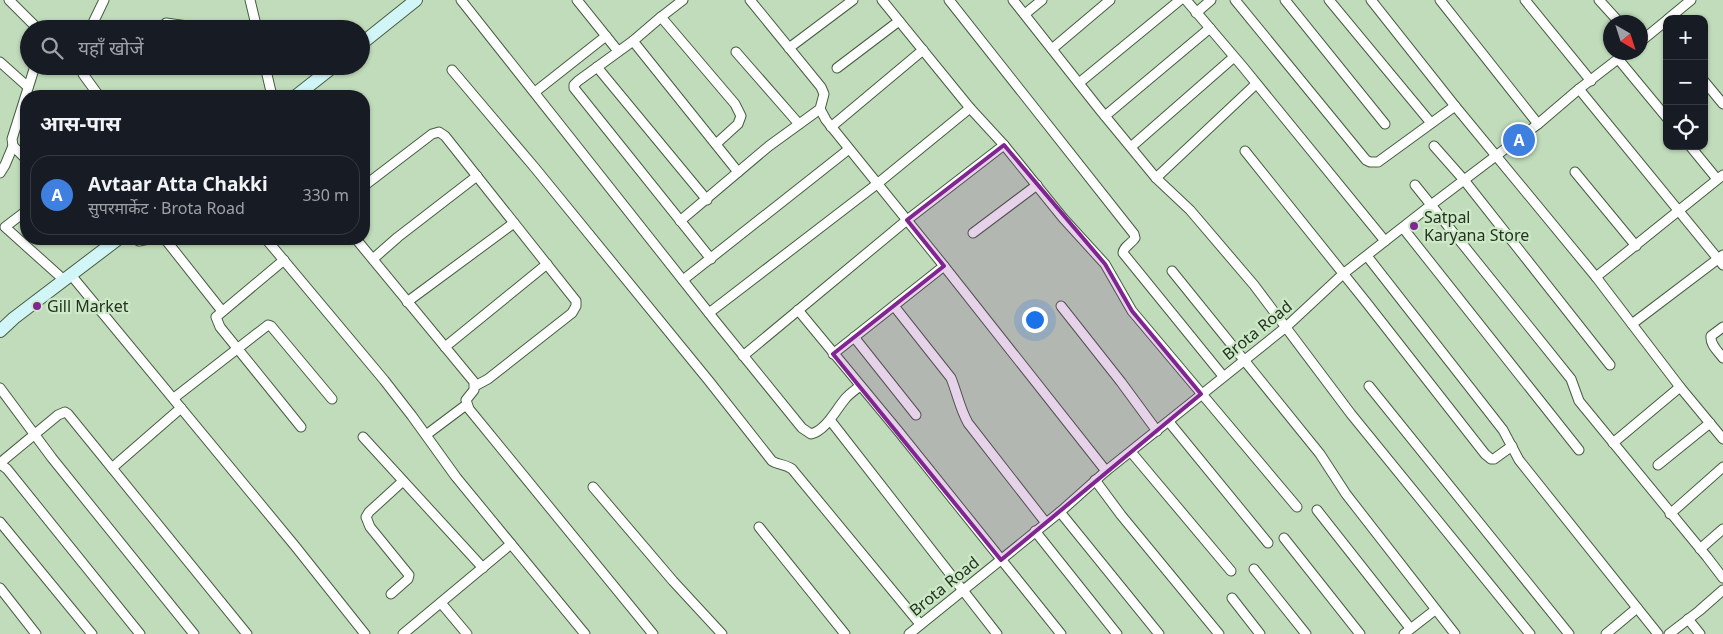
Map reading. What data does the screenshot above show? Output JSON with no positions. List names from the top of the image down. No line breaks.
{"streets":{"street":["Brota Road"]},"places":["Satpal Karyana Store","Gill Market"],"north":"bottom right","page":{"map_buttons":["+","−"],"search":"यहाँ खोजें","heading":"आस-पास","pins":"A","list":[{"mark":"A","name":"Avtaar Atta Chakki","note":"सुपरमार्केट · Brota Road","value":"330 m"}]}}
